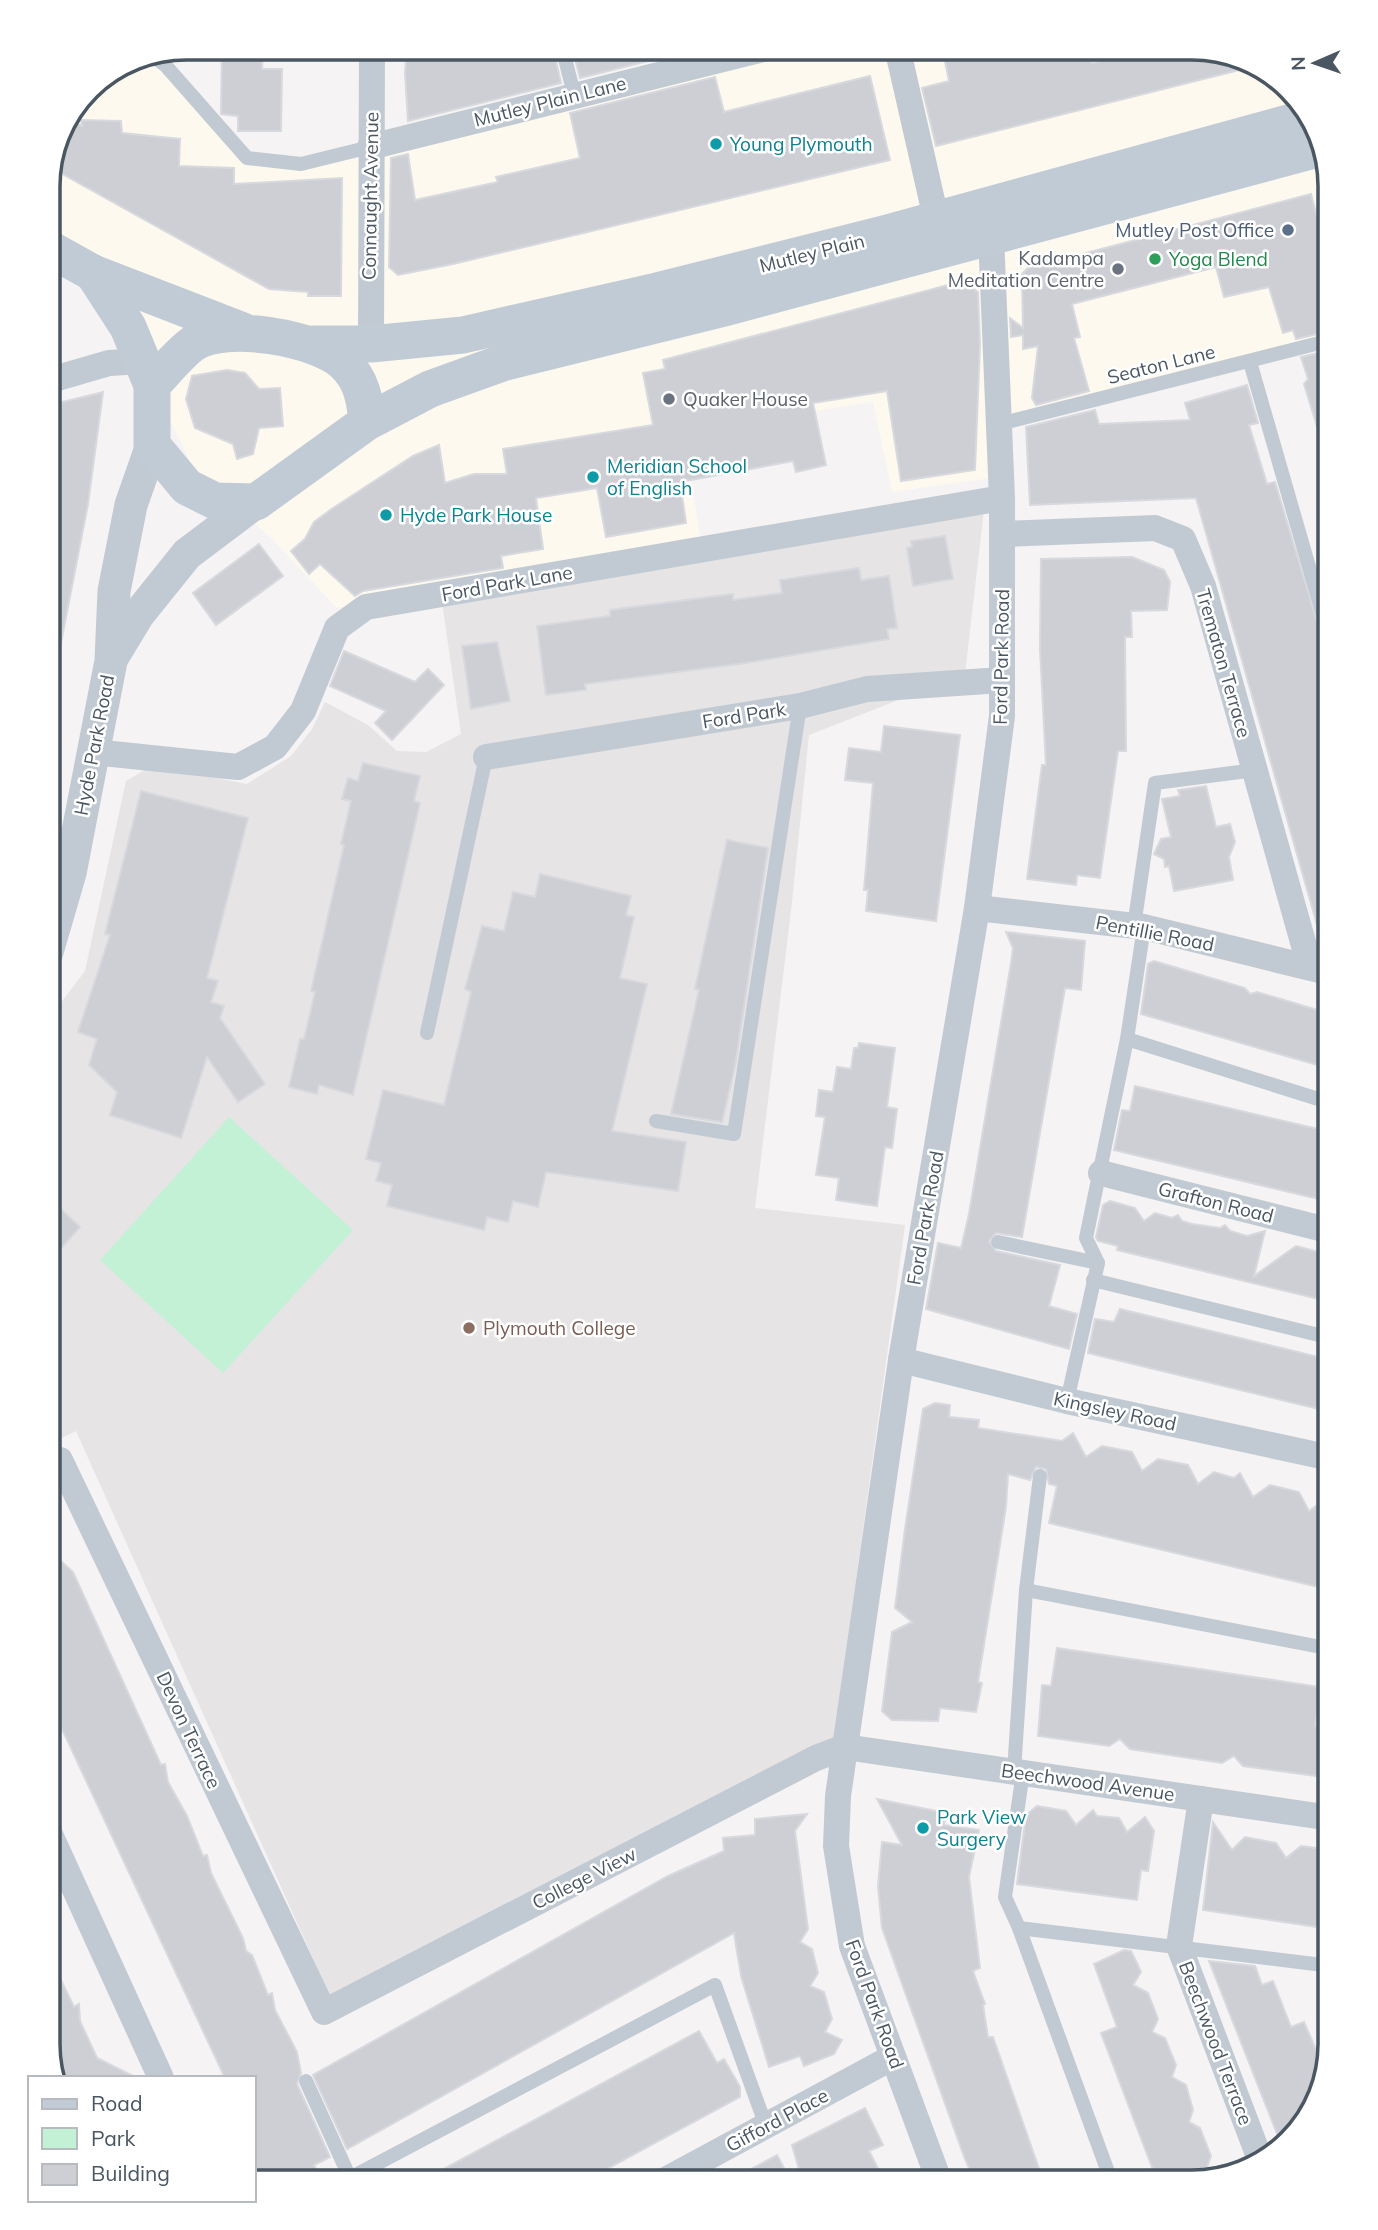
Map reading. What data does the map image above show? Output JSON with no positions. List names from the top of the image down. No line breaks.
{"streets":{"main road":["Mutley Plain"],"street":["Mutley Plain Lane","Connaught Avenue","Ford Park Lane","Ford Park Road","Trematon Terrace","Ford Park","Hyde Park Road","Pentillie Road","Grafton Road","Kingsley Road","Devon Terrace","Beechwood Avenue","College View","Beechwood Terrace","Gifford Place"],"lane":["Seaton Lane"]},"crossings":[["Mutley Plain Lane","Connaught Avenue"],["Connaught Avenue","Mutley Plain"],["Mutley Plain","Ford Park Road"],["Mutley Plain","Hyde Park Road"],["Seaton Lane","Ford Park Road"],["Ford Park Lane","Ford Park Road"],["Ford Park Lane","Hyde Park Road"],["Ford Park Road","Trematon Terrace"],["Ford Park Road","Ford Park"],["Ford Park Road","Pentillie Road"],["Ford Park Road","Kingsley Road"],["Ford Park Road","Beechwood Avenue"],["Ford Park Road","College View"],["Ford Park Road","Gifford Place"],["Devon Terrace","College View"],["Beechwood Avenue","College View"],["Beechwood Avenue","Beechwood Terrace"]],"places":["Young Plymouth","Mutley Post Office","Yoga Blend","Kadampa Meditation Centre","Quaker House","Meridian School of English","Hyde Park House","Plymouth College","Park View Surgery"],"legend":["Road","Park","Building"],"north":"left"}
